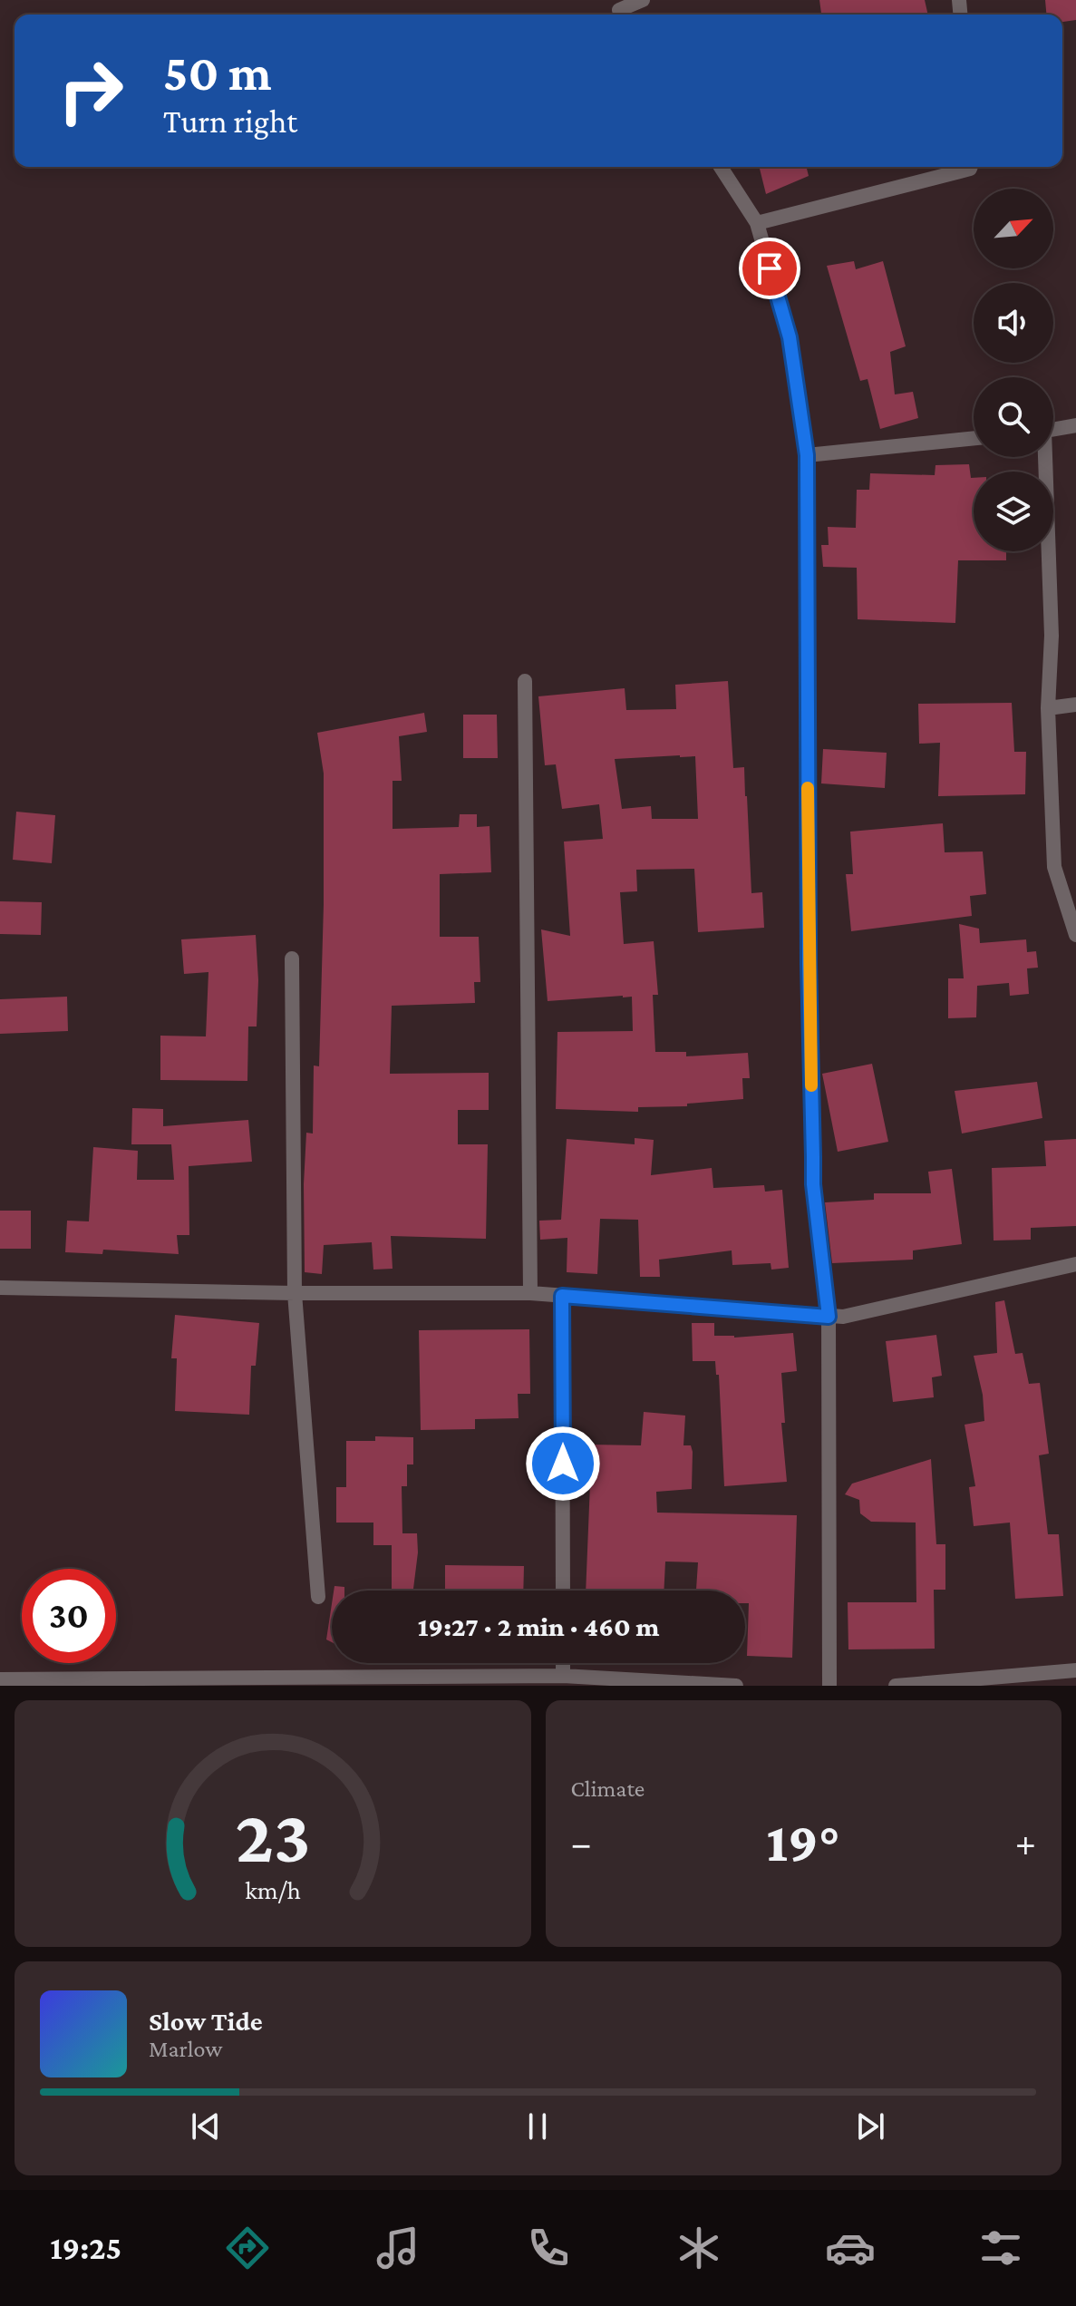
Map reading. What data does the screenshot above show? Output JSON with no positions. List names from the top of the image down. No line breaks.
{"north":"top right","page":{"turn":["50 m","Turn right"],"limit":"30","trip":"19:27 · 2 min · 460 m","tile":"Climate","heat":["−","19°","+"],"song":["Slow Tide","Marlow"],"tabs":"19:25","gauge":["23","km/h"]}}
